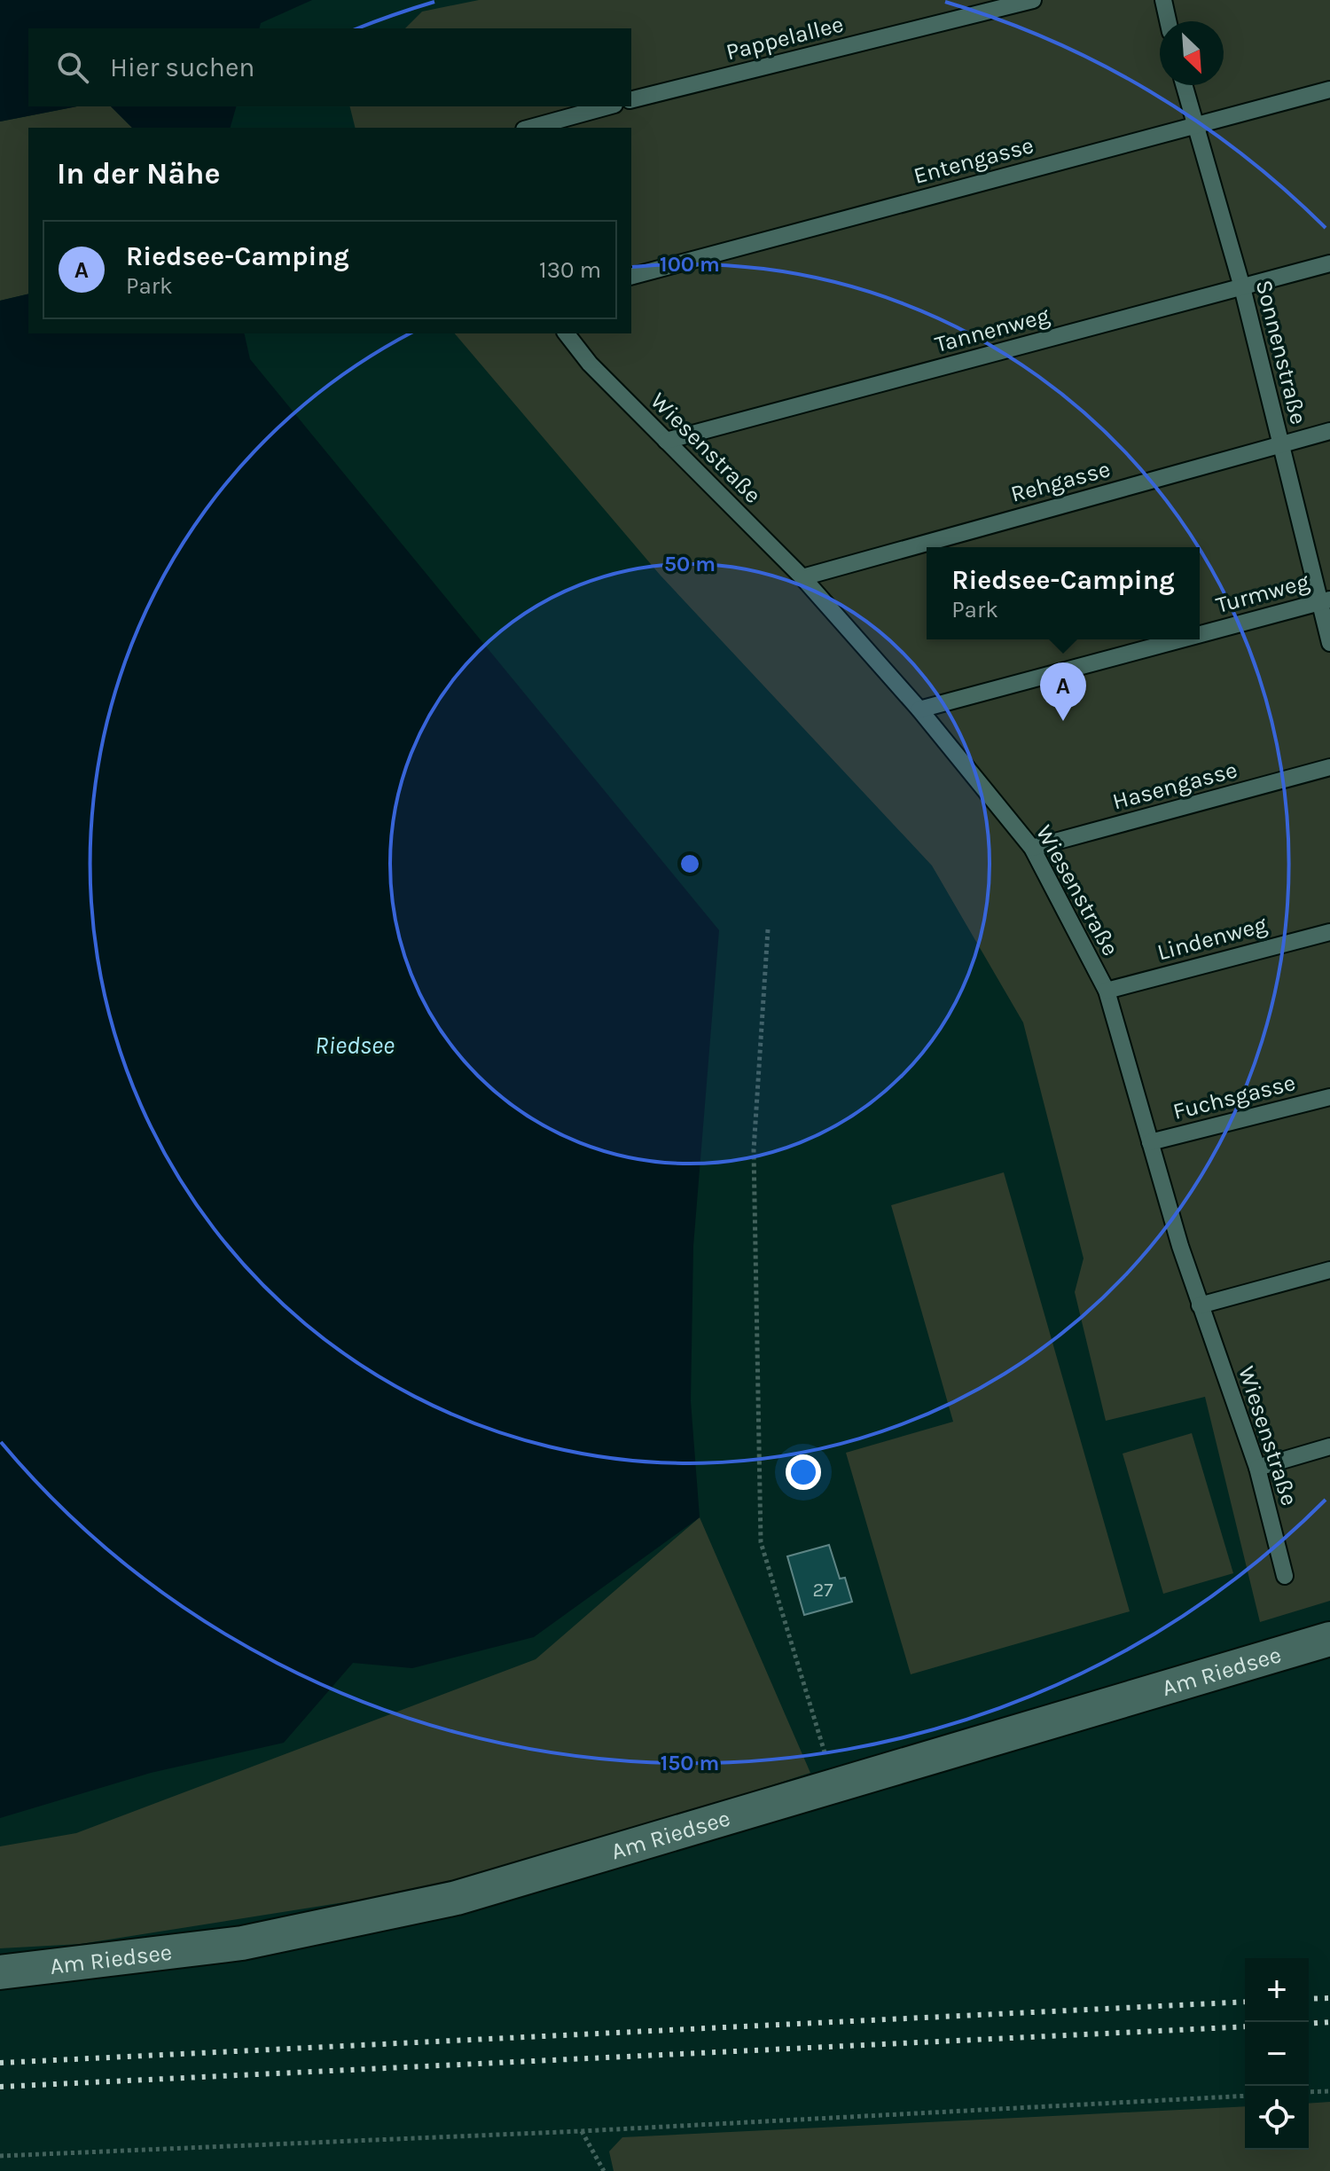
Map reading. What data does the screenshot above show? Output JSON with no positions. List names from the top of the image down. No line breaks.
{"streets":{"street":["Am Riedsee"],"lane":["Pappelallee","Entengasse","Tannenweg","Sonnenstraße","Wiesenstraße","Rehgasse","Turmweg","Hasengasse","Lindenweg","Fuchsgasse"]},"crossings":[["Entengasse","Sonnenstraße"],["Tannenweg","Sonnenstraße"],["Tannenweg","Wiesenstraße"],["Sonnenstraße","Rehgasse"],["Sonnenstraße","Turmweg"],["Wiesenstraße","Rehgasse"],["Wiesenstraße","Turmweg"],["Wiesenstraße","Hasengasse"],["Wiesenstraße","Lindenweg"],["Wiesenstraße","Fuchsgasse"]],"water":["Riedsee"],"house_numbers":["27"],"north":"bottom right","page":{"search":"Hier suchen","heading":"In der Nähe","list":[{"mark":"A","name":"Riedsee-Camping","note":"Park","value":"130 m"}],"popup":["Riedsee-Camping","Park"],"pins":"A","map_buttons":["+","−"]},"rings":["100 m","50 m","150 m"]}
